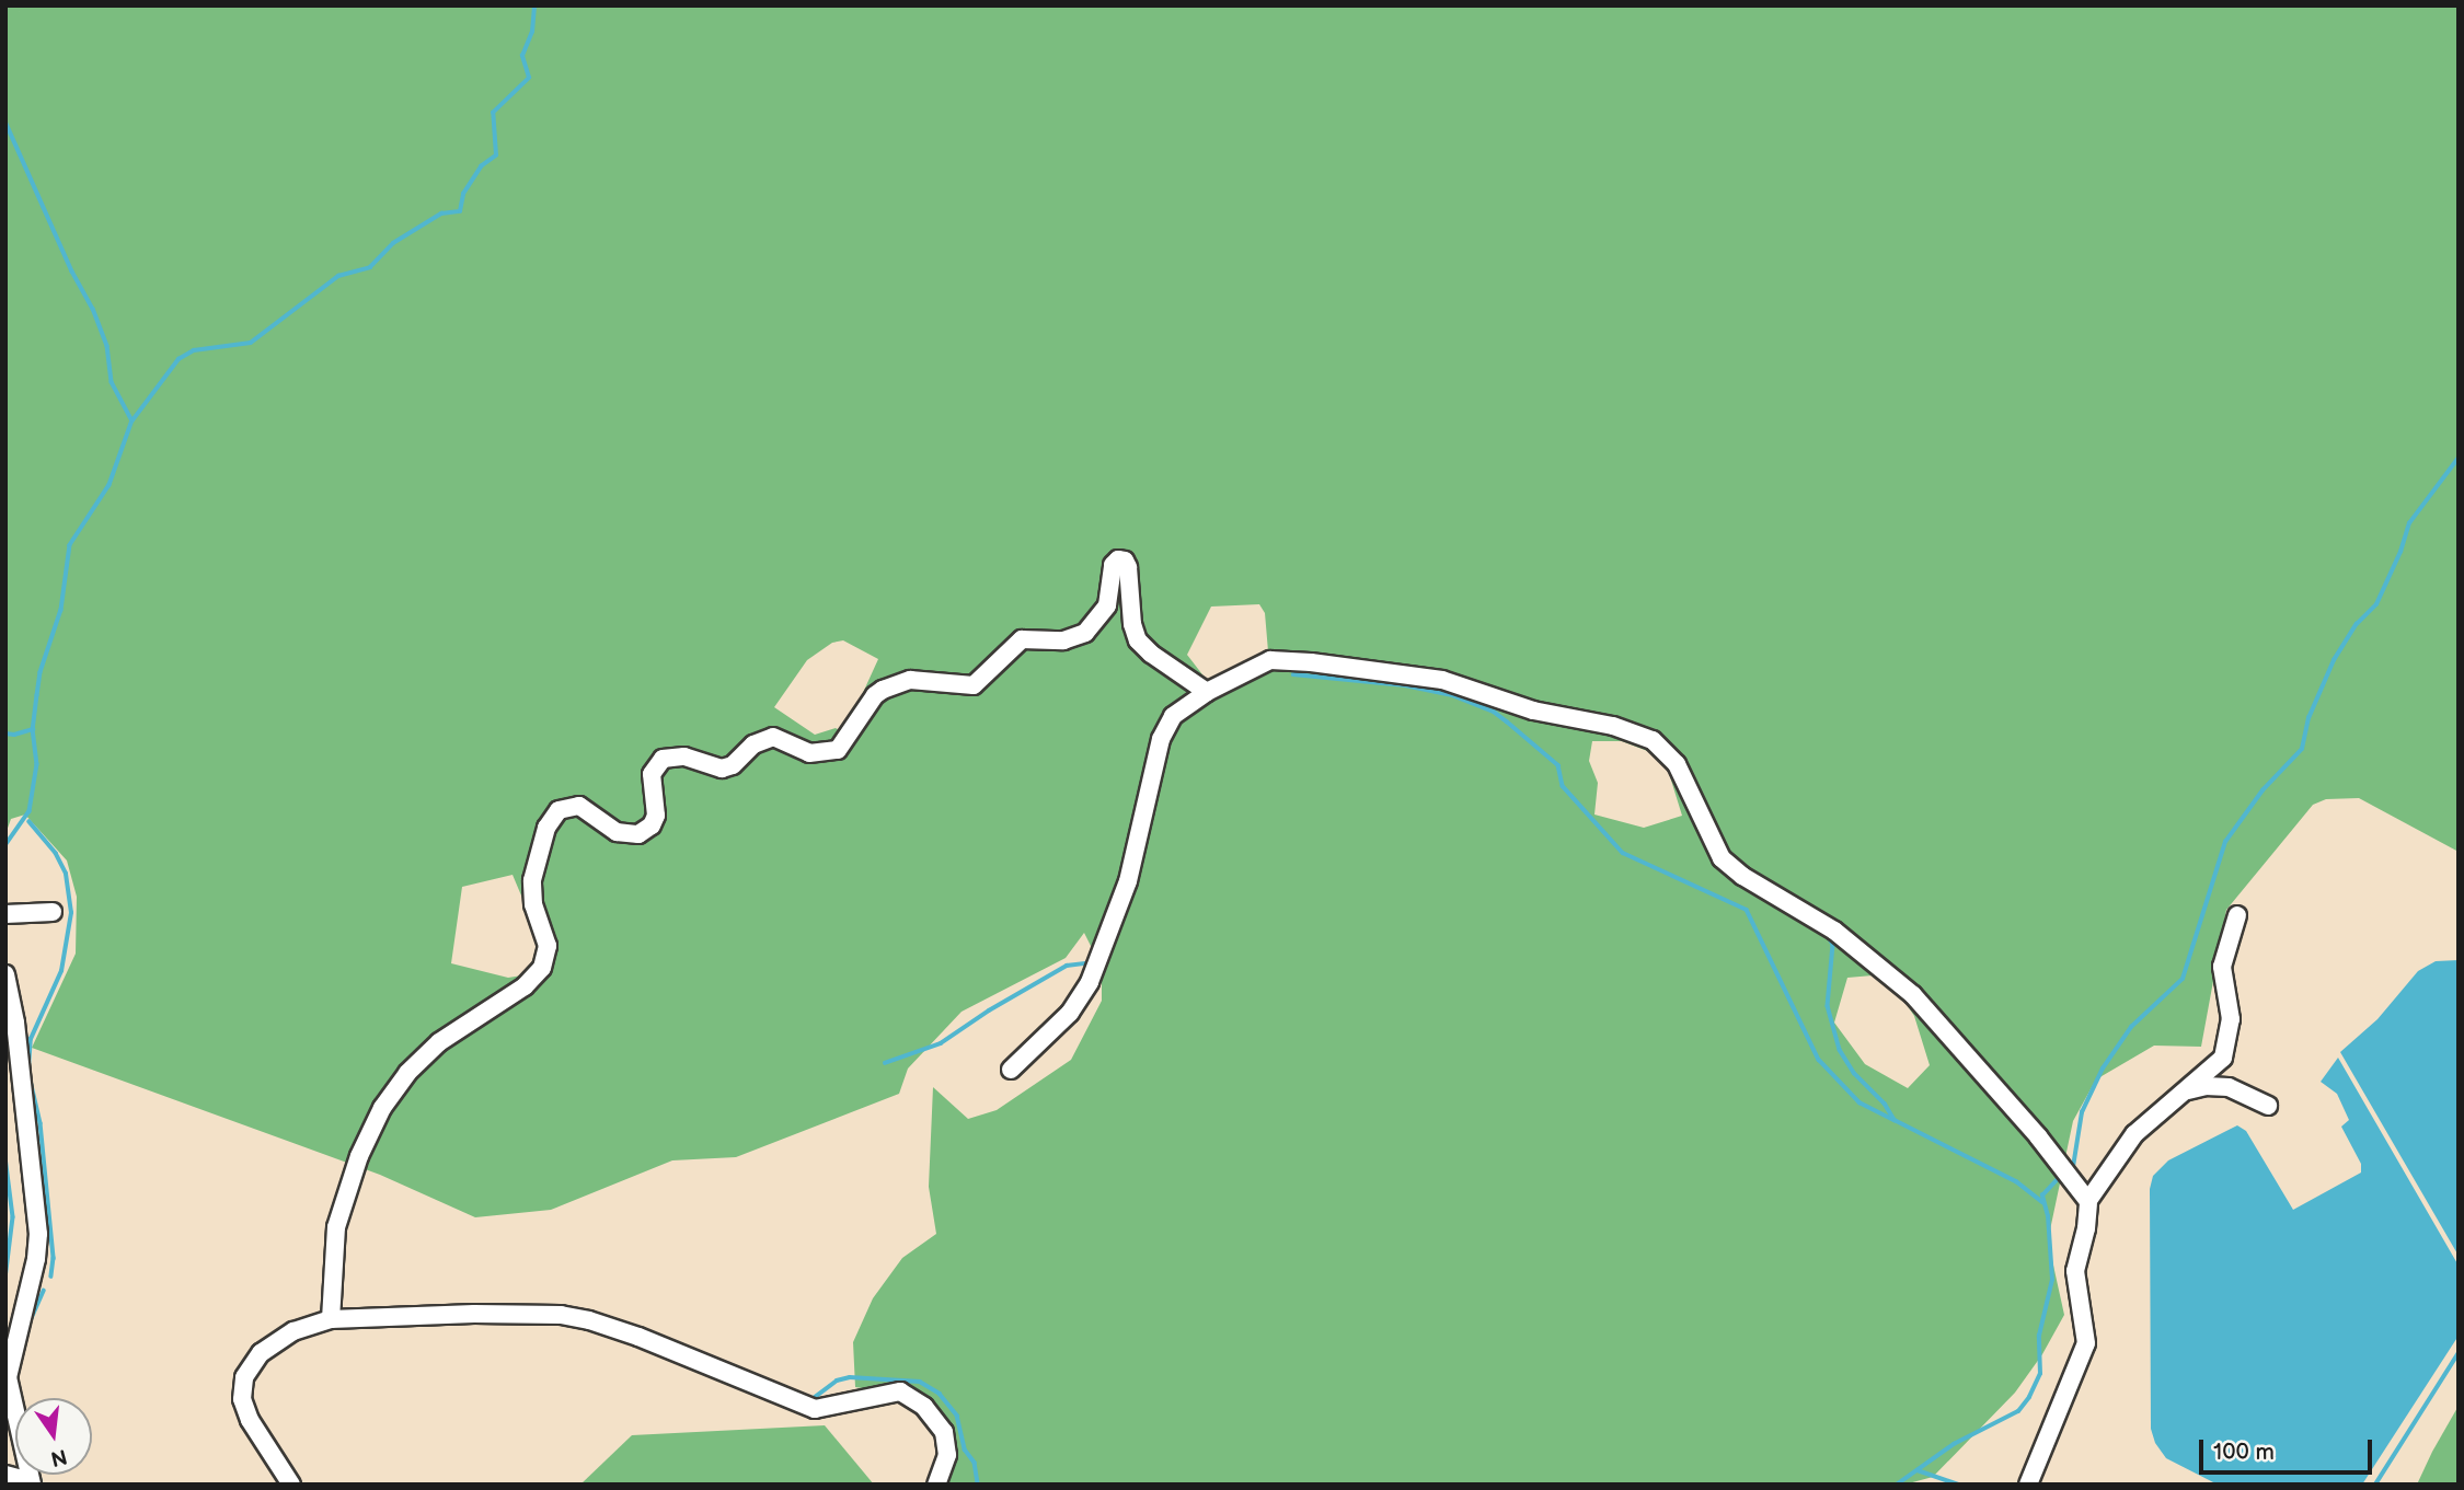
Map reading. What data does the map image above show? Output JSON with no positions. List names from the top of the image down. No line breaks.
{"scale_bar":"100 m","north":"bottom"}
